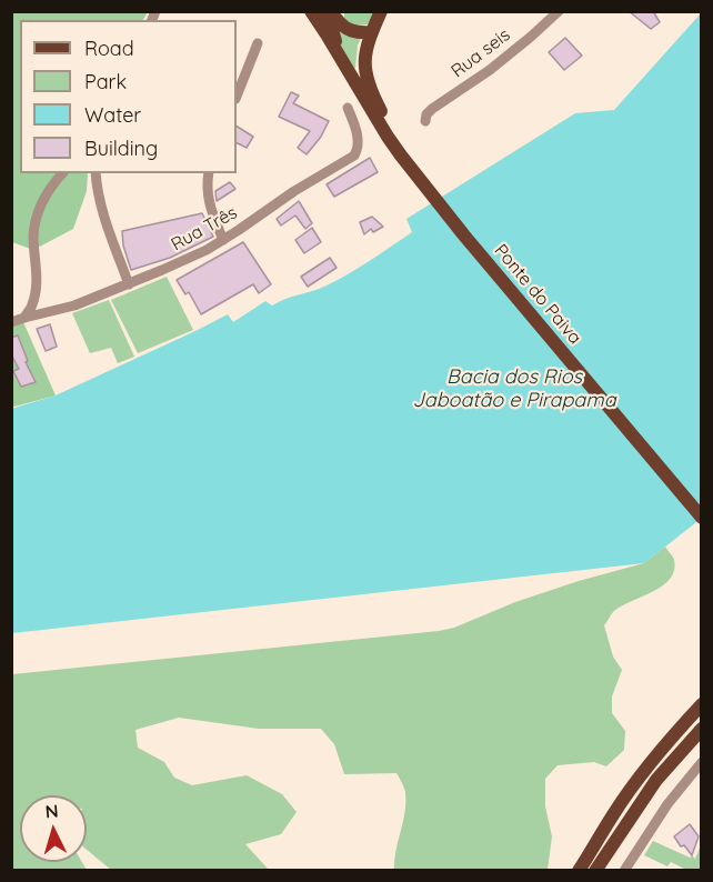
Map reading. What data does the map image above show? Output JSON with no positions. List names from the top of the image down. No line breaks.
{"streets":{"main road":["Ponte do Paiva"],"street":["Rua seis","Rua Três"]},"water":["Bacia dos Rios Jaboatão e Pirapama"],"legend":["Road","Park","Water","Building"],"north":"top"}
